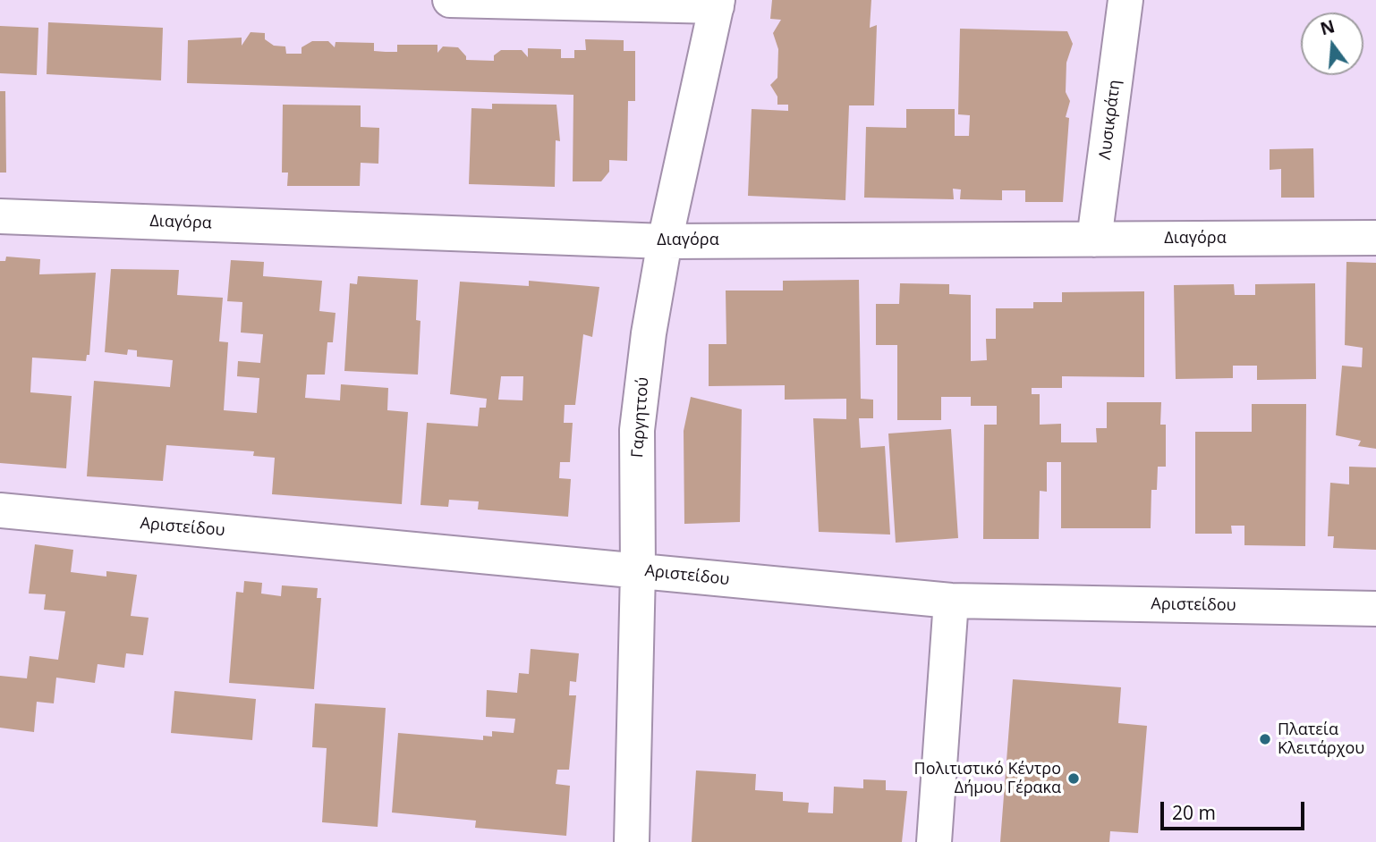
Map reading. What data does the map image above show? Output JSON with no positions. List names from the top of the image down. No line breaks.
{"streets":{"street":["Λυσικράτη","Διαγόρα","Γαργηττού","Αριστείδου"]},"crossings":[["Λυσικράτη","Διαγόρα"],["Διαγόρα","Γαργηττού"],["Γαργηττού","Αριστείδου"]],"places":["Πλατεία Κλειτάρχου","Πολιτιστικό Κέντρο Δήμου Γέρακα"],"scale_bar":"20 m","north":"top"}
